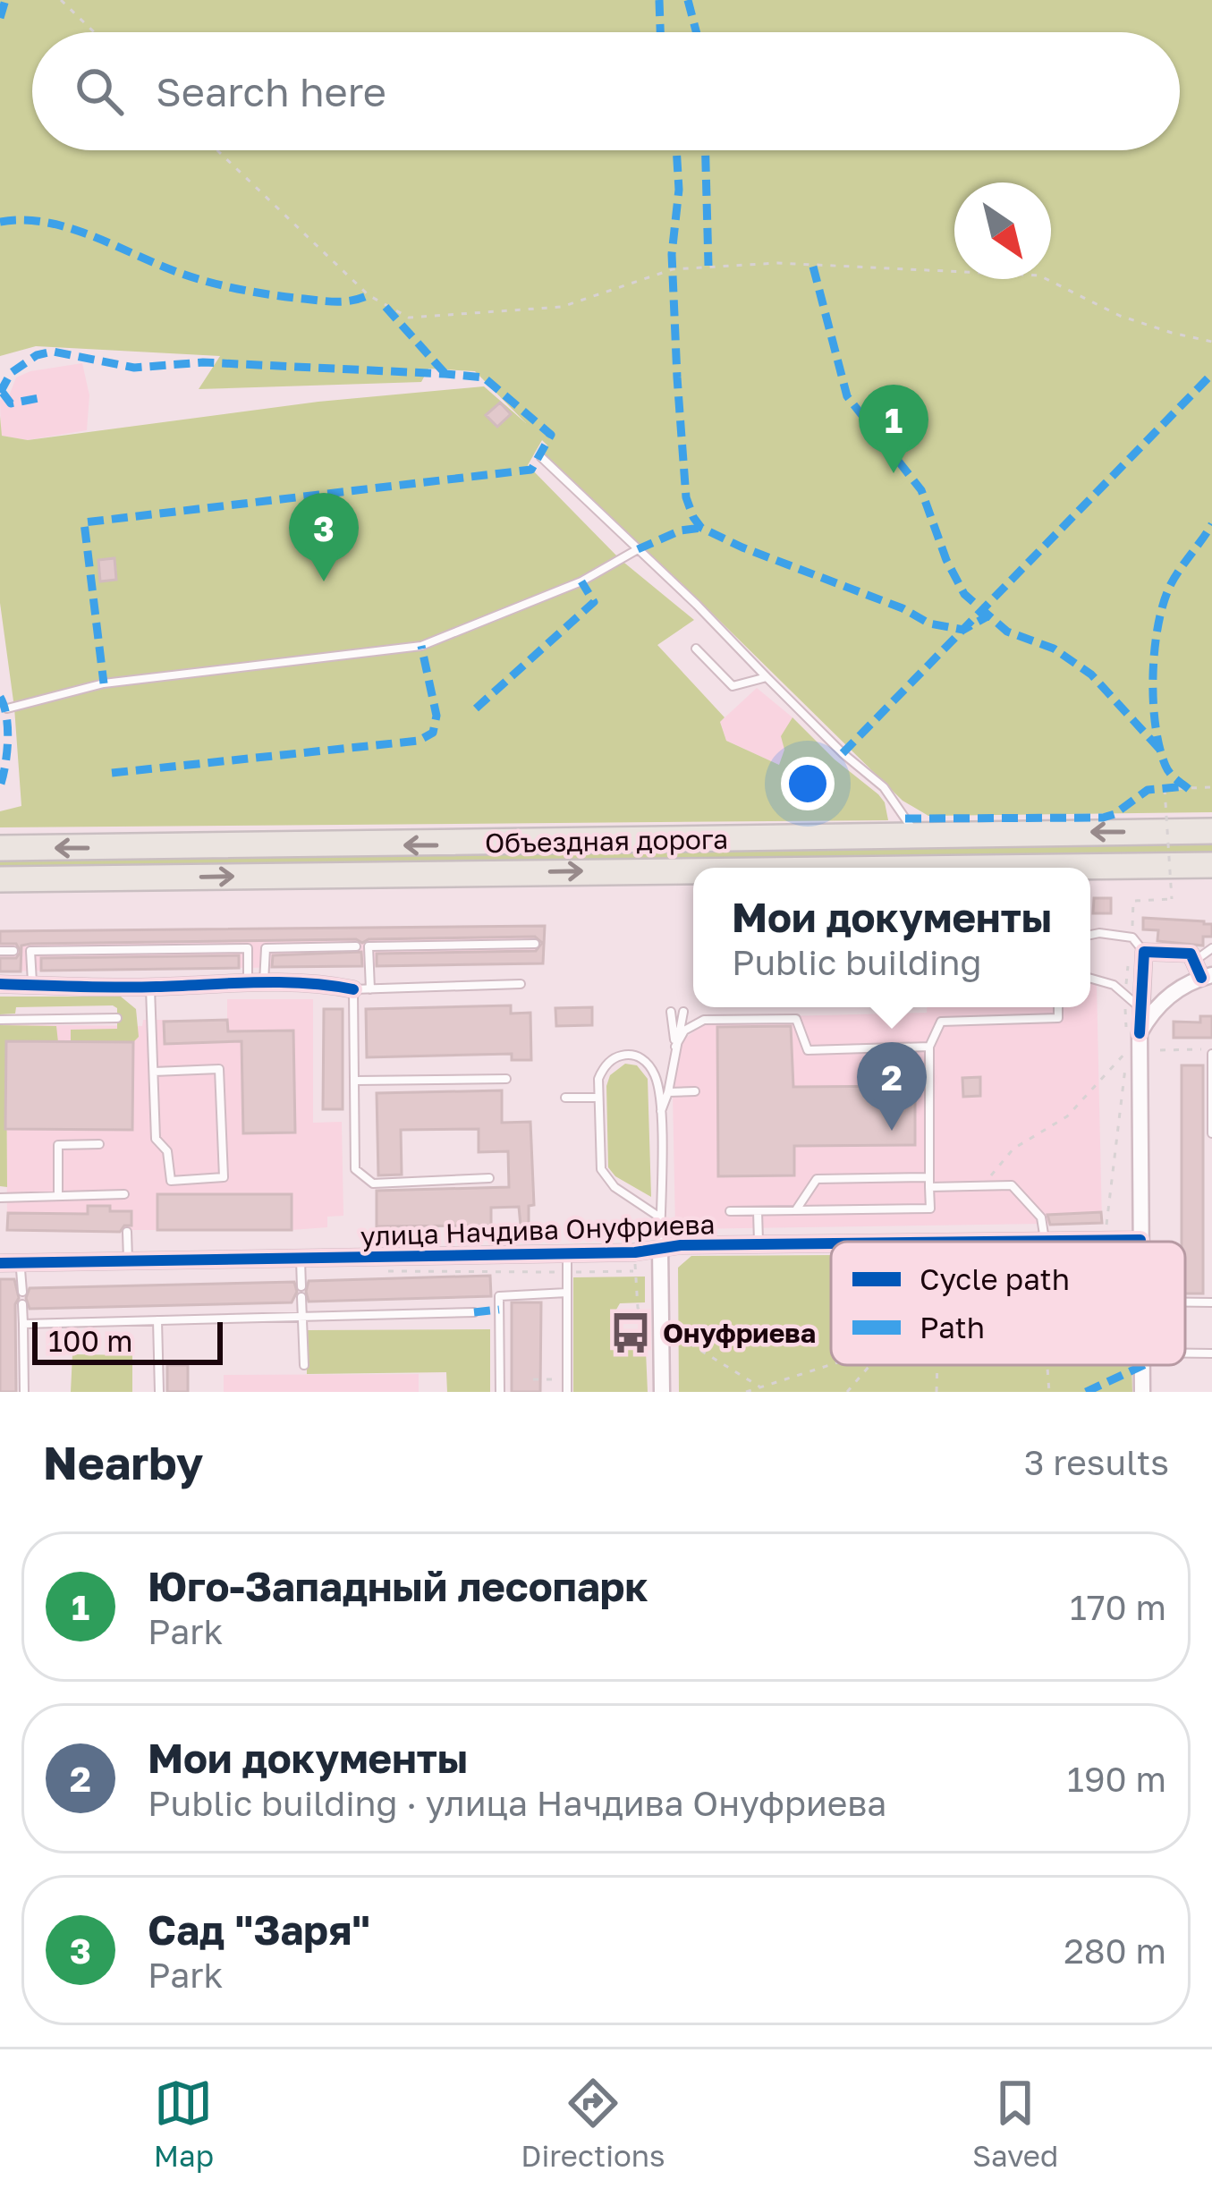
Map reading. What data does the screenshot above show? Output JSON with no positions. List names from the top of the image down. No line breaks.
{"streets":{"main road":["Объездная дорога"],"street":["улица Начдива Онуфриева"]},"places":{"bus stop":["Онуфриева"]},"legend":["Cycle path","Path"],"scale_bar":"100 m","north":"bottom right","page":{"search":"Search here","pins":["1","3","2"],"popup":["Мои документы","Public building"],"scale":"100 m","heading":["Nearby","3 results"],"list":[{"mark":"1","name":"Юго-Западный лесопарк","note":"Park","value":"170 m"},{"mark":"2","name":"Мои документы","note":"Public building · улица Начдива Онуфриева","value":"190 m"},{"mark":"3","name":"Сад \"Заря\"","note":"Park","value":"280 m"}],"nav":["Map","Directions","Saved"]}}
